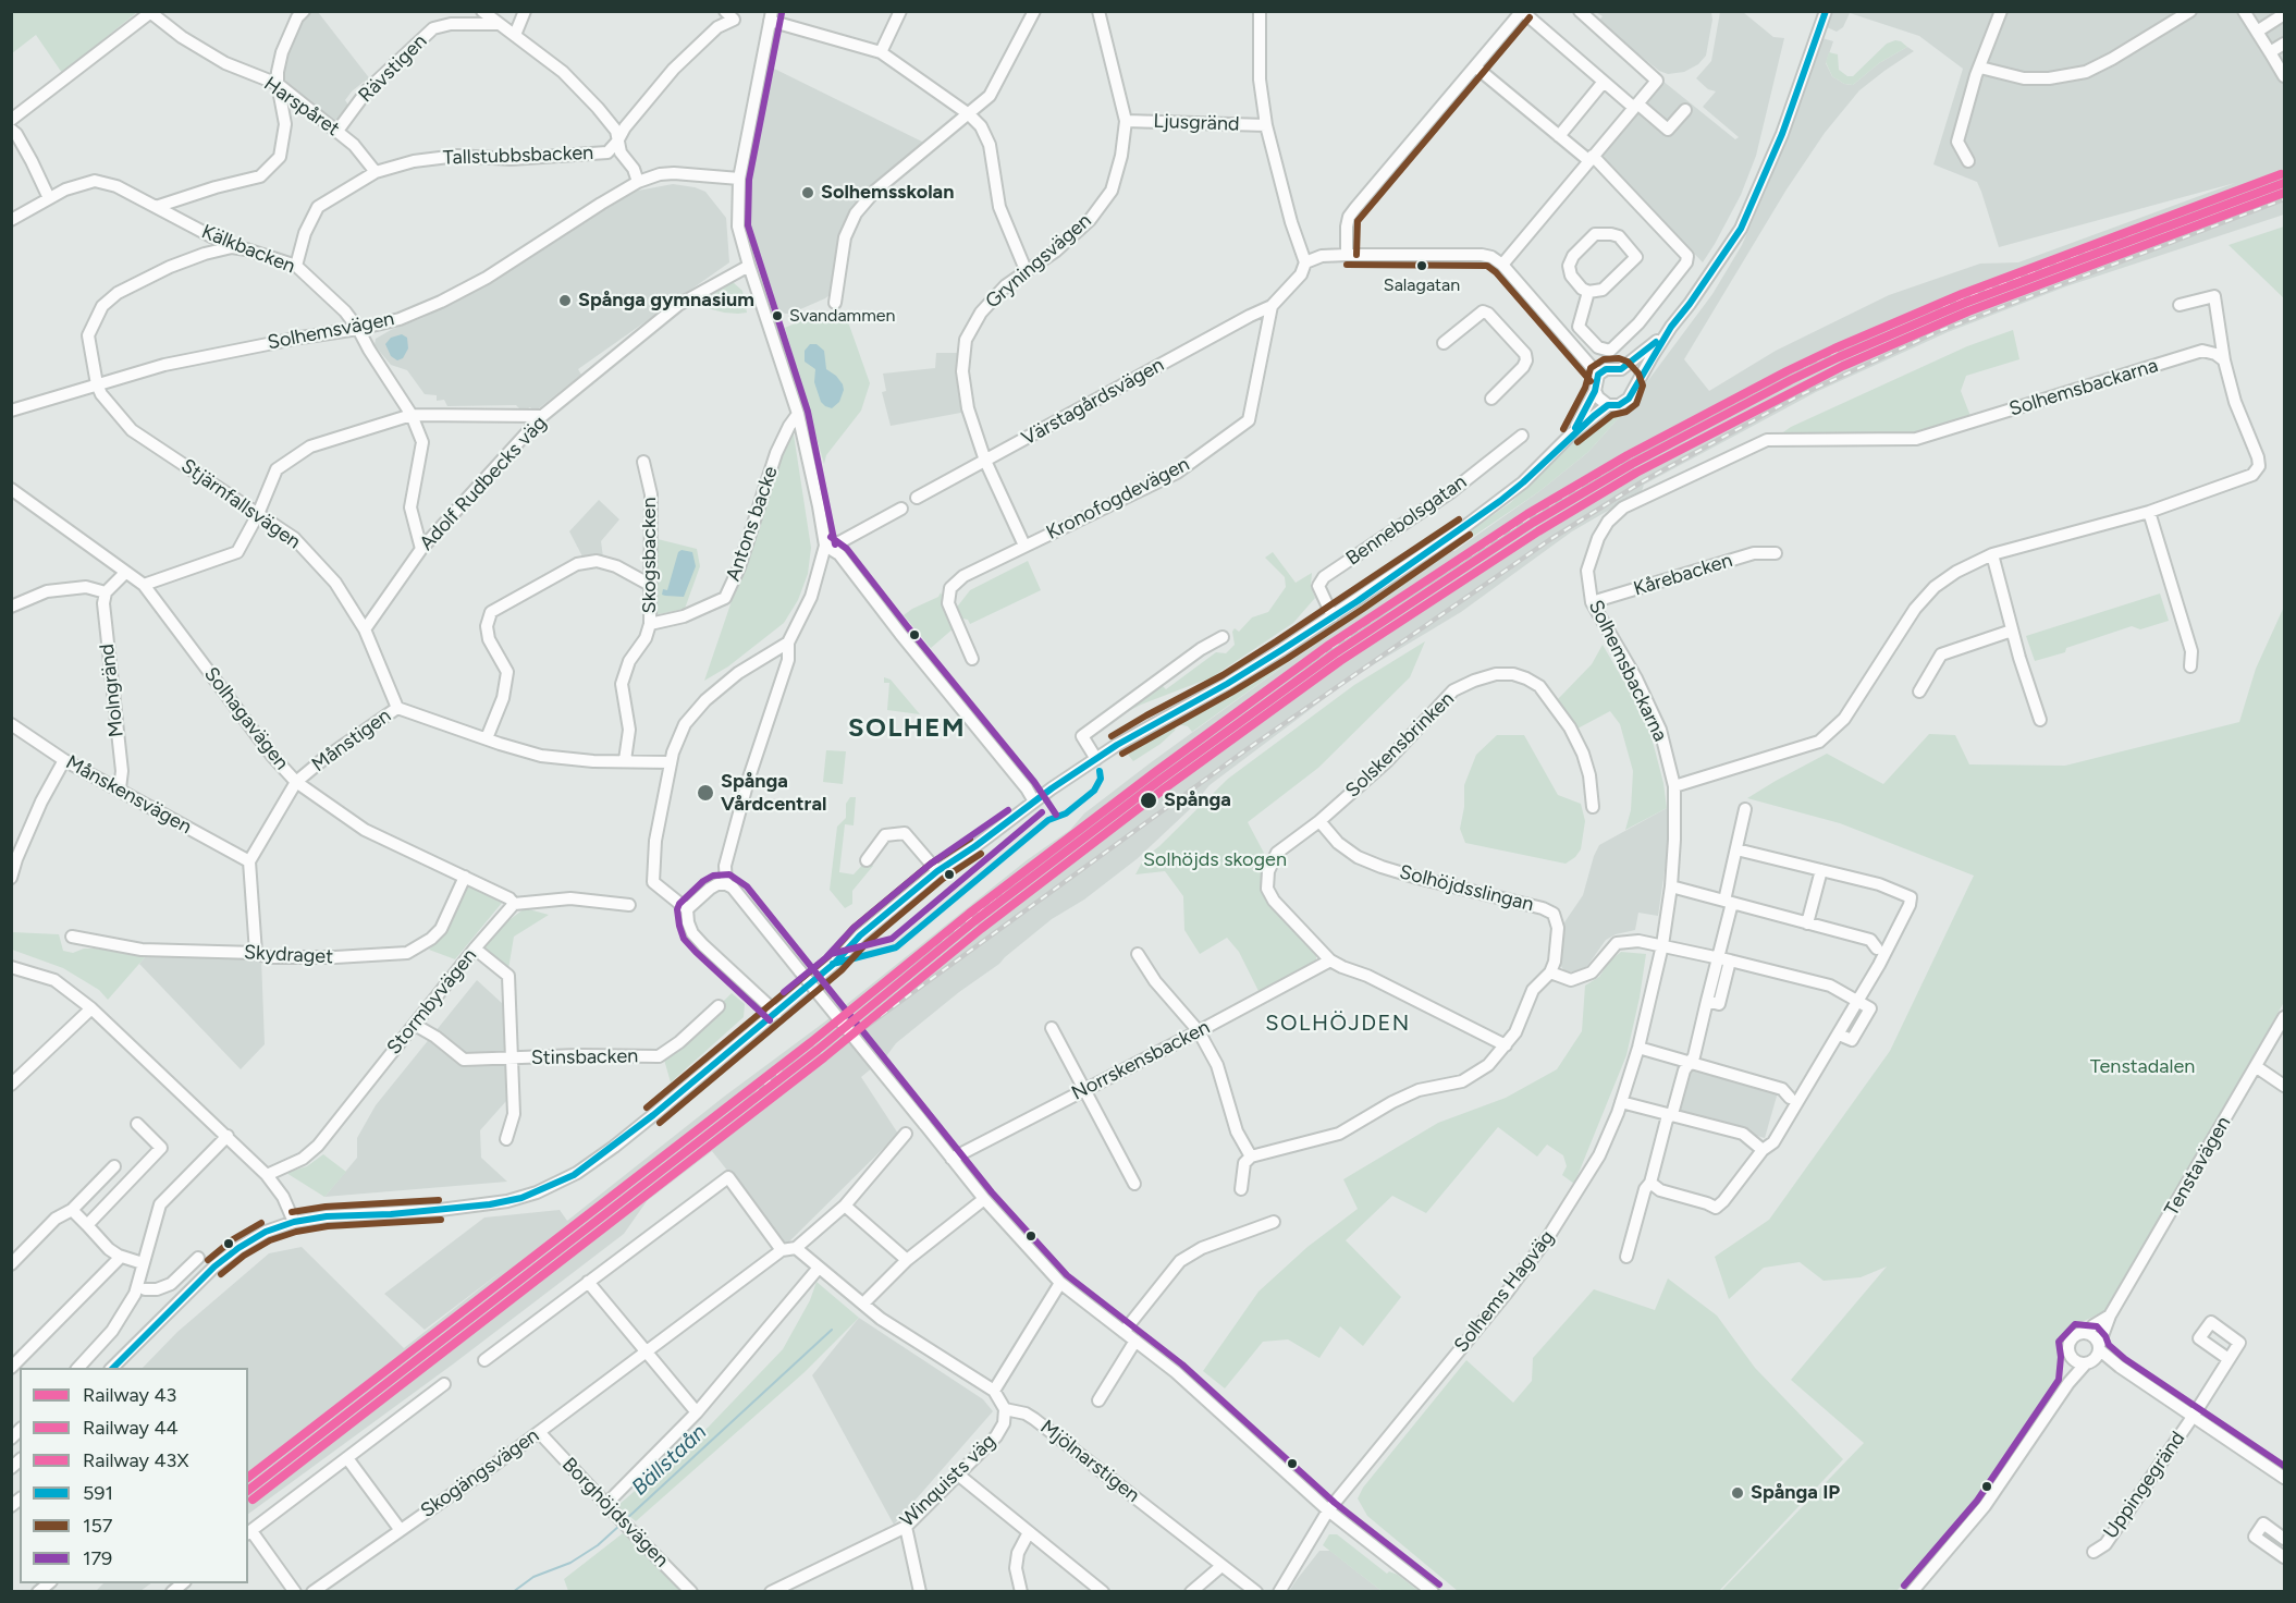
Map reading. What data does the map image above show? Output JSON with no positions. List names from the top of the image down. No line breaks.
{"streets":{"street":["Rävstigen","Harspåret","Ljusgränd","Tallstubbsbacken","Kälkbacken","Gryningsvägen","Solhemsvägen","Solhemsbackarna","Värstagårdsvägen","Adolf Rudbecks väg","Kronofogdevägen","Stjärnfallsvägen","Bennebolsgatan","Antons backe","Skogsbacken","Kårebacken","Molngränd","Solhagavägen","Månstigen","Solskensbrinken","Månskensvägen","Solhöjdsslingan","Skydraget","Stormbyvägen","Stinsbacken","Norrskensbacken","Tenstavägen","Solhems Hagväg","Mjölnarstigen","Skogängsvägen","Winquists väg","Uppingegränd","Borghöjdsvägen"]},"crossings":[["Rävstigen","Harspåret"],["Harspåret","Tallstubbsbacken"],["Ljusgränd","Gryningsvägen"],["Tallstubbsbacken","Kälkbacken"],["Kälkbacken","Solhemsvägen"],["Kälkbacken","Adolf Rudbecks väg"],["Kälkbacken","Stjärnfallsvägen"],["Gryningsvägen","Värstagårdsvägen"],["Gryningsvägen","Kronofogdevägen"],["Solhemsvägen","Stjärnfallsvägen"],["Solhemsbackarna","Kårebacken"],["Solhemsbackarna","Solhems Hagväg"],["Värstagårdsvägen","Kronofogdevägen"],["Adolf Rudbecks väg","Stjärnfallsvägen"],["Stjärnfallsvägen","Månstigen"],["Antons backe","Skogsbacken"],["Molngränd","Månskensvägen"],["Solhagavägen","Månstigen"],["Solhagavägen","Skydraget"],["Solhagavägen","Stormbyvägen"],["Månstigen","Månskensvägen"],["Solskensbrinken","Solhöjdsslingan"],["Solskensbrinken","Norrskensbacken"],["Stormbyvägen","Stinsbacken"],["Mjölnarstigen","Winquists väg"],["Skogängsvägen","Borghöjdsvägen"]],"districts":["SOLHEM","SOLHÖJDEN"],"water":["Bällstaån"],"parks":["Solhöjds skogen","Tenstadalen"],"places":["Solhemsskolan","Salagatan","Spånga gymnasium","Svandammen","Spånga Vårdcentral","Spånga","Spånga IP"],"lines":["transit line 591","transit line 179","transit line 157","rail line 43X","rail line 43","rail line 44"],"legend":["Railway 43","Railway 44","Railway 43X","591","157","179"]}
